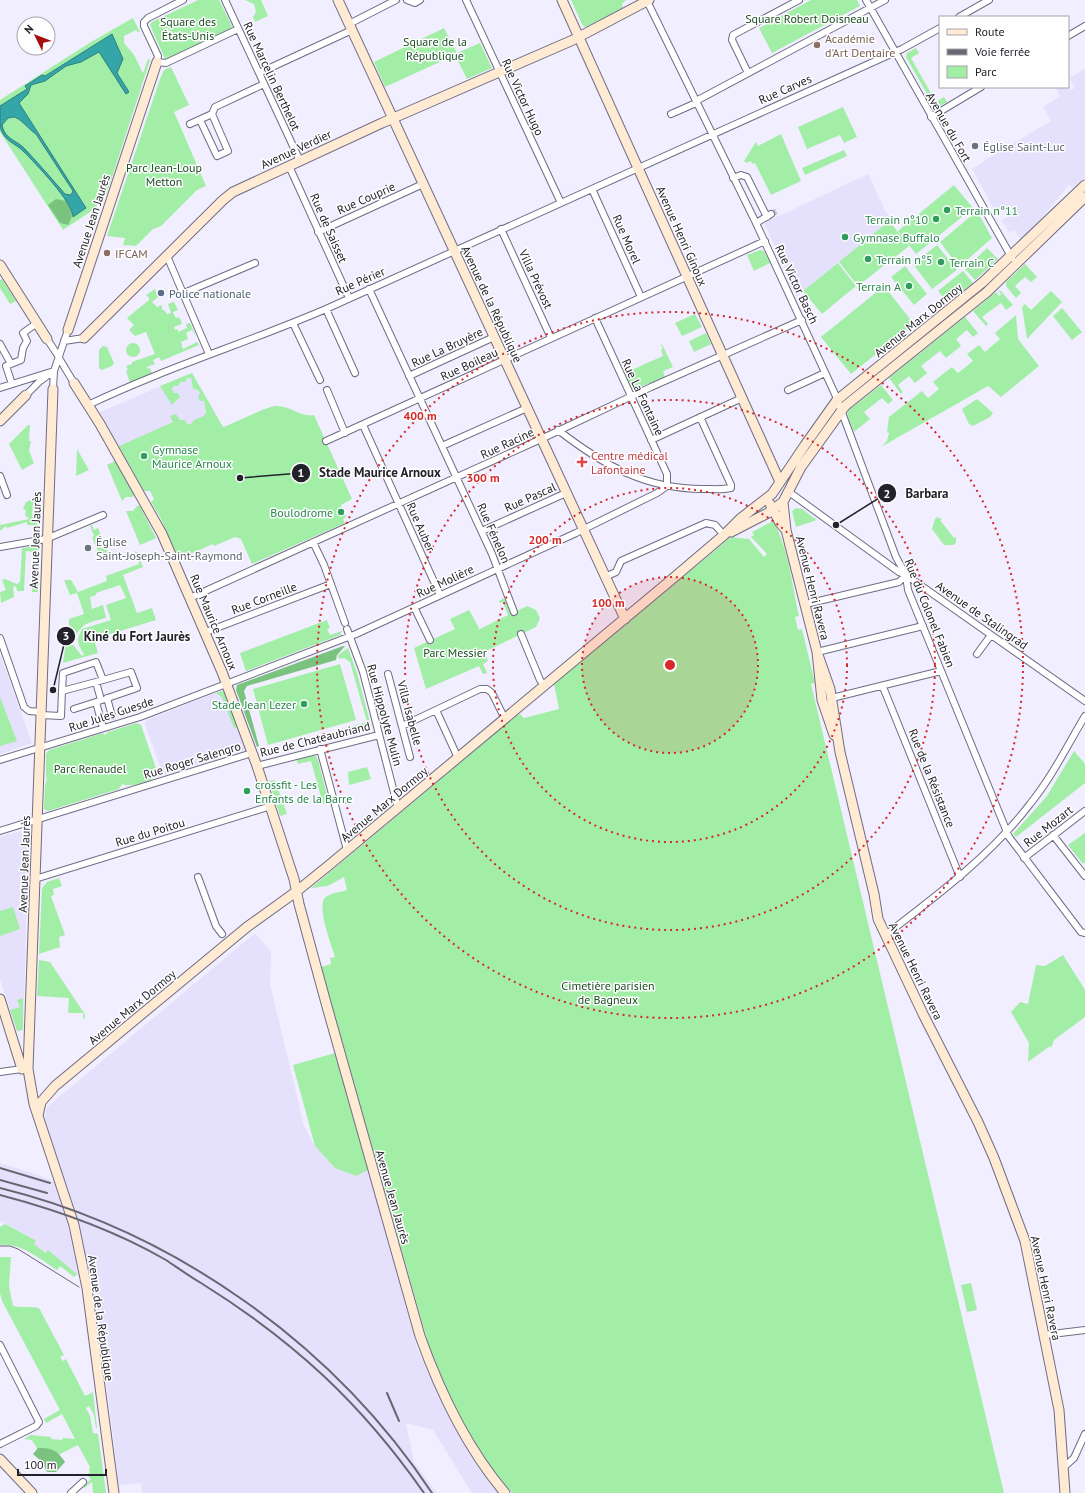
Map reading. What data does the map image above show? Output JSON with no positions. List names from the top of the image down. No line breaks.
{"streets":{"main road":["Avenue Verdier","Avenue Jean Jaurès","Avenue Henri Ginoux","Avenue de la République","Avenue Marx Dormoy","Avenue Henri Ravera","Rue Maurice Arnoux"],"street":["Rue Marcelin Berthelot","Rue Carves","Rue Victor Hugo","Avenue du Fort","Rue Couprie","Rue de Saisset","Rue Morel","Villa Prévost","Rue Périer","Rue Victor Basch","Rue La Bruyère","Rue Boileau","Rue La Fontaine","Rue Racine","Rue Pascal","Rue Auber","Rue Fénelon","Rue Molière","Rue Corneille","Rue du Colonel Fabien","Avenue de Stalingrad","Villa Isabelle","Rue Jules Guesde","Rue Hippolyte Mulin","Rue de Chateaubriand","Rue Roger Salengro","Rue de la Résistance","Rue Mozart","Rue du Poitou"]},"crossings":[["Rue Marcelin Berthelot","Avenue Verdier"],["Rue Carves","Avenue du Fort"],["Rue Carves","Avenue Henri Ginoux"],["Rue Carves","Rue Périer"],["Rue Carves","Rue Victor Basch"],["Rue Victor Hugo","Avenue Verdier"],["Rue Victor Hugo","Rue Périer"],["Avenue du Fort","Avenue Marx Dormoy"],["Avenue Verdier","Avenue Jean Jaurès"],["Avenue Verdier","Rue de Saisset"],["Avenue Verdier","Avenue Henri Ginoux"],["Avenue Verdier","Rue Victor Basch"],["Avenue Verdier","Avenue de la République"],["Rue Couprie","Rue de Saisset"],["Rue Couprie","Avenue de la République"],["Avenue Jean Jaurès","Avenue de la République"],["Avenue Jean Jaurès","Avenue Marx Dormoy"],["Avenue Jean Jaurès","Rue Maurice Arnoux"],["Avenue Jean Jaurès","Rue Jules Guesde"],["Avenue Jean Jaurès","Rue Roger Salengro"],["Avenue Jean Jaurès","Rue du Poitou"],["Rue de Saisset","Rue Périer"],["Avenue Henri Ginoux","Rue Périer"],["Avenue Henri Ginoux","Avenue Marx Dormoy"],["Avenue Henri Ginoux","Rue Boileau"],["Avenue Henri Ginoux","Rue Racine"],["Rue Morel","Rue Périer"],["Rue Morel","Rue Boileau"],["Villa Prévost","Rue Périer"],["Villa Prévost","Rue Boileau"],["Rue Périer","Avenue de la République"],["Rue Périer","Rue Fénelon"],["Rue Périer","Rue Maurice Arnoux"],["Rue Victor Basch","Avenue Marx Dormoy"],["Rue Victor Basch","Rue Boileau"],["Rue Victor Basch","Rue Racine"],["Rue Victor Basch","Rue du Colonel Fabien"],["Avenue de la République","Avenue Marx Dormoy"],["Avenue de la République","Rue La Bruyère"],["Avenue de la République","Rue Boileau"],["Avenue de la République","Rue Racine"],["Avenue de la République","Rue Pascal"],["Avenue de la République","Rue Molière"],["Avenue Marx Dormoy","Avenue Henri Ravera"],["Avenue Marx Dormoy","Rue du Colonel Fabien"],["Avenue Marx Dormoy","Avenue de Stalingrad"],["Avenue Marx Dormoy","Rue Maurice Arnoux"],["Avenue Marx Dormoy","Rue Hippolyte Mulin"],["Rue La Bruyère","Rue Fénelon"],["Rue Boileau","Rue La Fontaine"],["Rue Boileau","Rue Auber"],["Rue Boileau","Rue Fénelon"],["Rue La Fontaine","Rue Racine"],["Rue La Fontaine","Rue Molière"],["Rue Racine","Rue Auber"],["Rue Racine","Rue Fénelon"],["Rue Racine","Rue Maurice Arnoux"],["Rue Pascal","Rue Fénelon"],["Rue Auber","Rue Molière"],["Rue Fénelon","Rue Molière"],["Rue Molière","Rue Maurice Arnoux"],["Rue Molière","Rue Jules Guesde"],["Rue Molière","Rue Hippolyte Mulin"],["Rue Corneille","Rue Maurice Arnoux"],["Rue du Colonel Fabien","Avenue de Stalingrad"],["Rue du Colonel Fabien","Rue Mozart"],["Rue Maurice Arnoux","Rue Jules Guesde"],["Rue Maurice Arnoux","Rue de Chateaubriand"],["Rue Maurice Arnoux","Rue Roger Salengro"],["Rue Maurice Arnoux","Rue du Poitou"],["Rue Hippolyte Mulin","Rue de Chateaubriand"]],"parks":["Square Robert Doisneau","Square des États-Unis","Square de la République","Parc Jean-Loup Metton","Parc Messier","Parc Renaudel","Cimetière parisien de Bagneux"],"places":{"other":["Académie d'Art Dentaire","Église Saint-Luc","Terrain n°11","Terrain n°10","Gymnase Buffalo","IFCAM","Terrain n°5","Terrain C","Terrain A","Police nationale","Gymnase Maurice Arnoux","Stade Maurice Arnoux","Boulodrome","Barbara","Église Saint-Joseph-Saint-Raymond","Kiné du Fort Jaurès","Stade Jean Lezer","crossfit - Les Enfants de la Barre"],"health":["Centre médical Lafontaine"]},"legend":["Route","Voie ferrée","Parc"],"scale_bar":"100 m","north":"top left","rings":["400 m","300 m","200 m","100 m"]}
